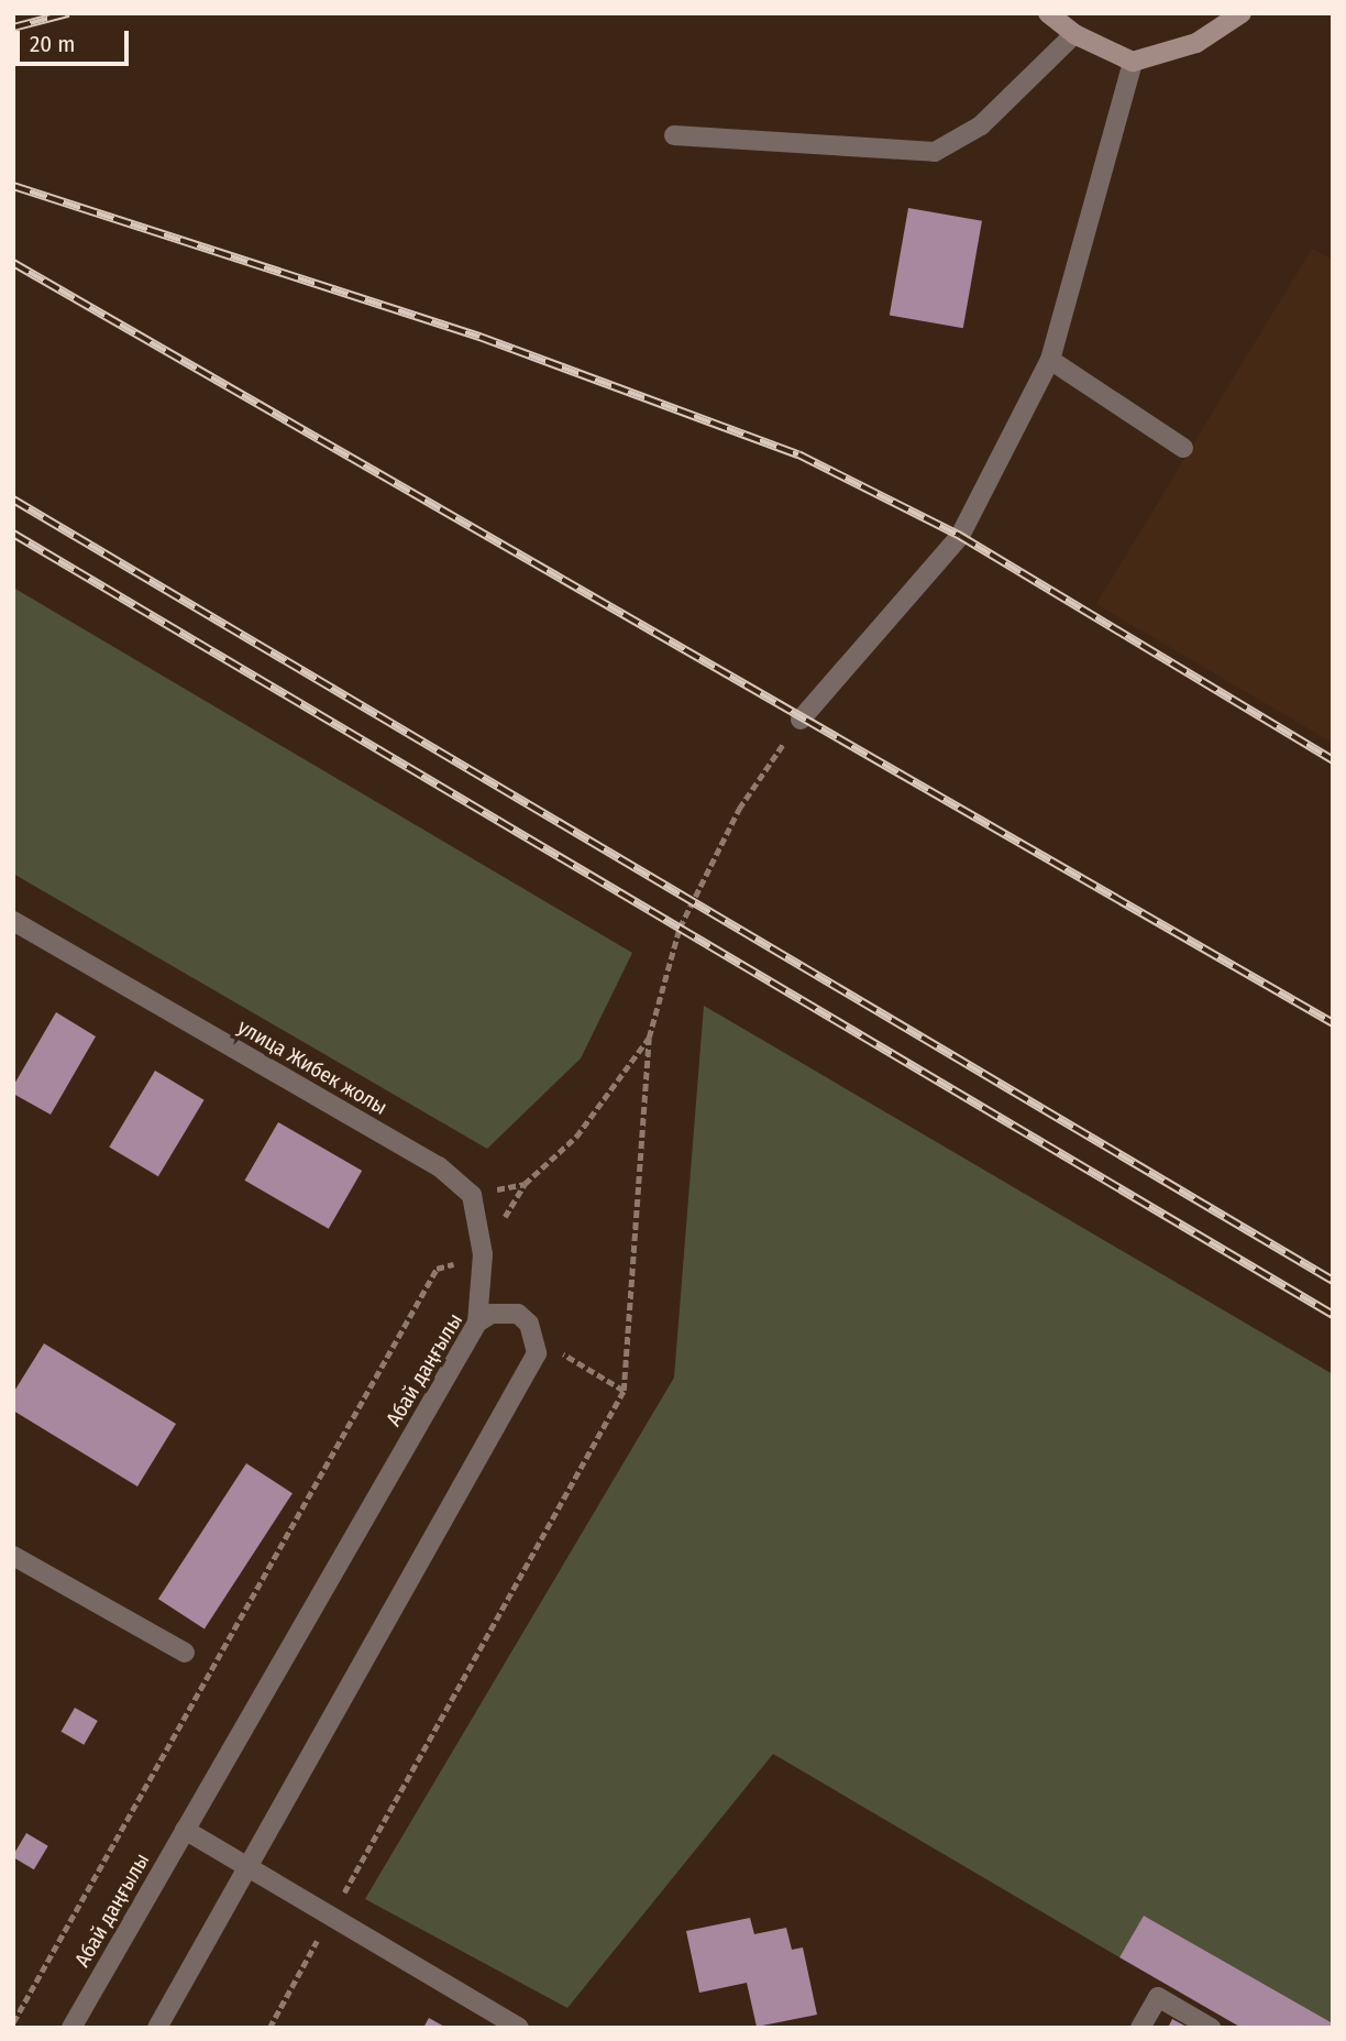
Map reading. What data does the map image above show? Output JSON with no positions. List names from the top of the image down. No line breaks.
{"streets":{"street":["улица Жибек жолы","Абай даңғылы"]},"scale_bar":"20 m"}
